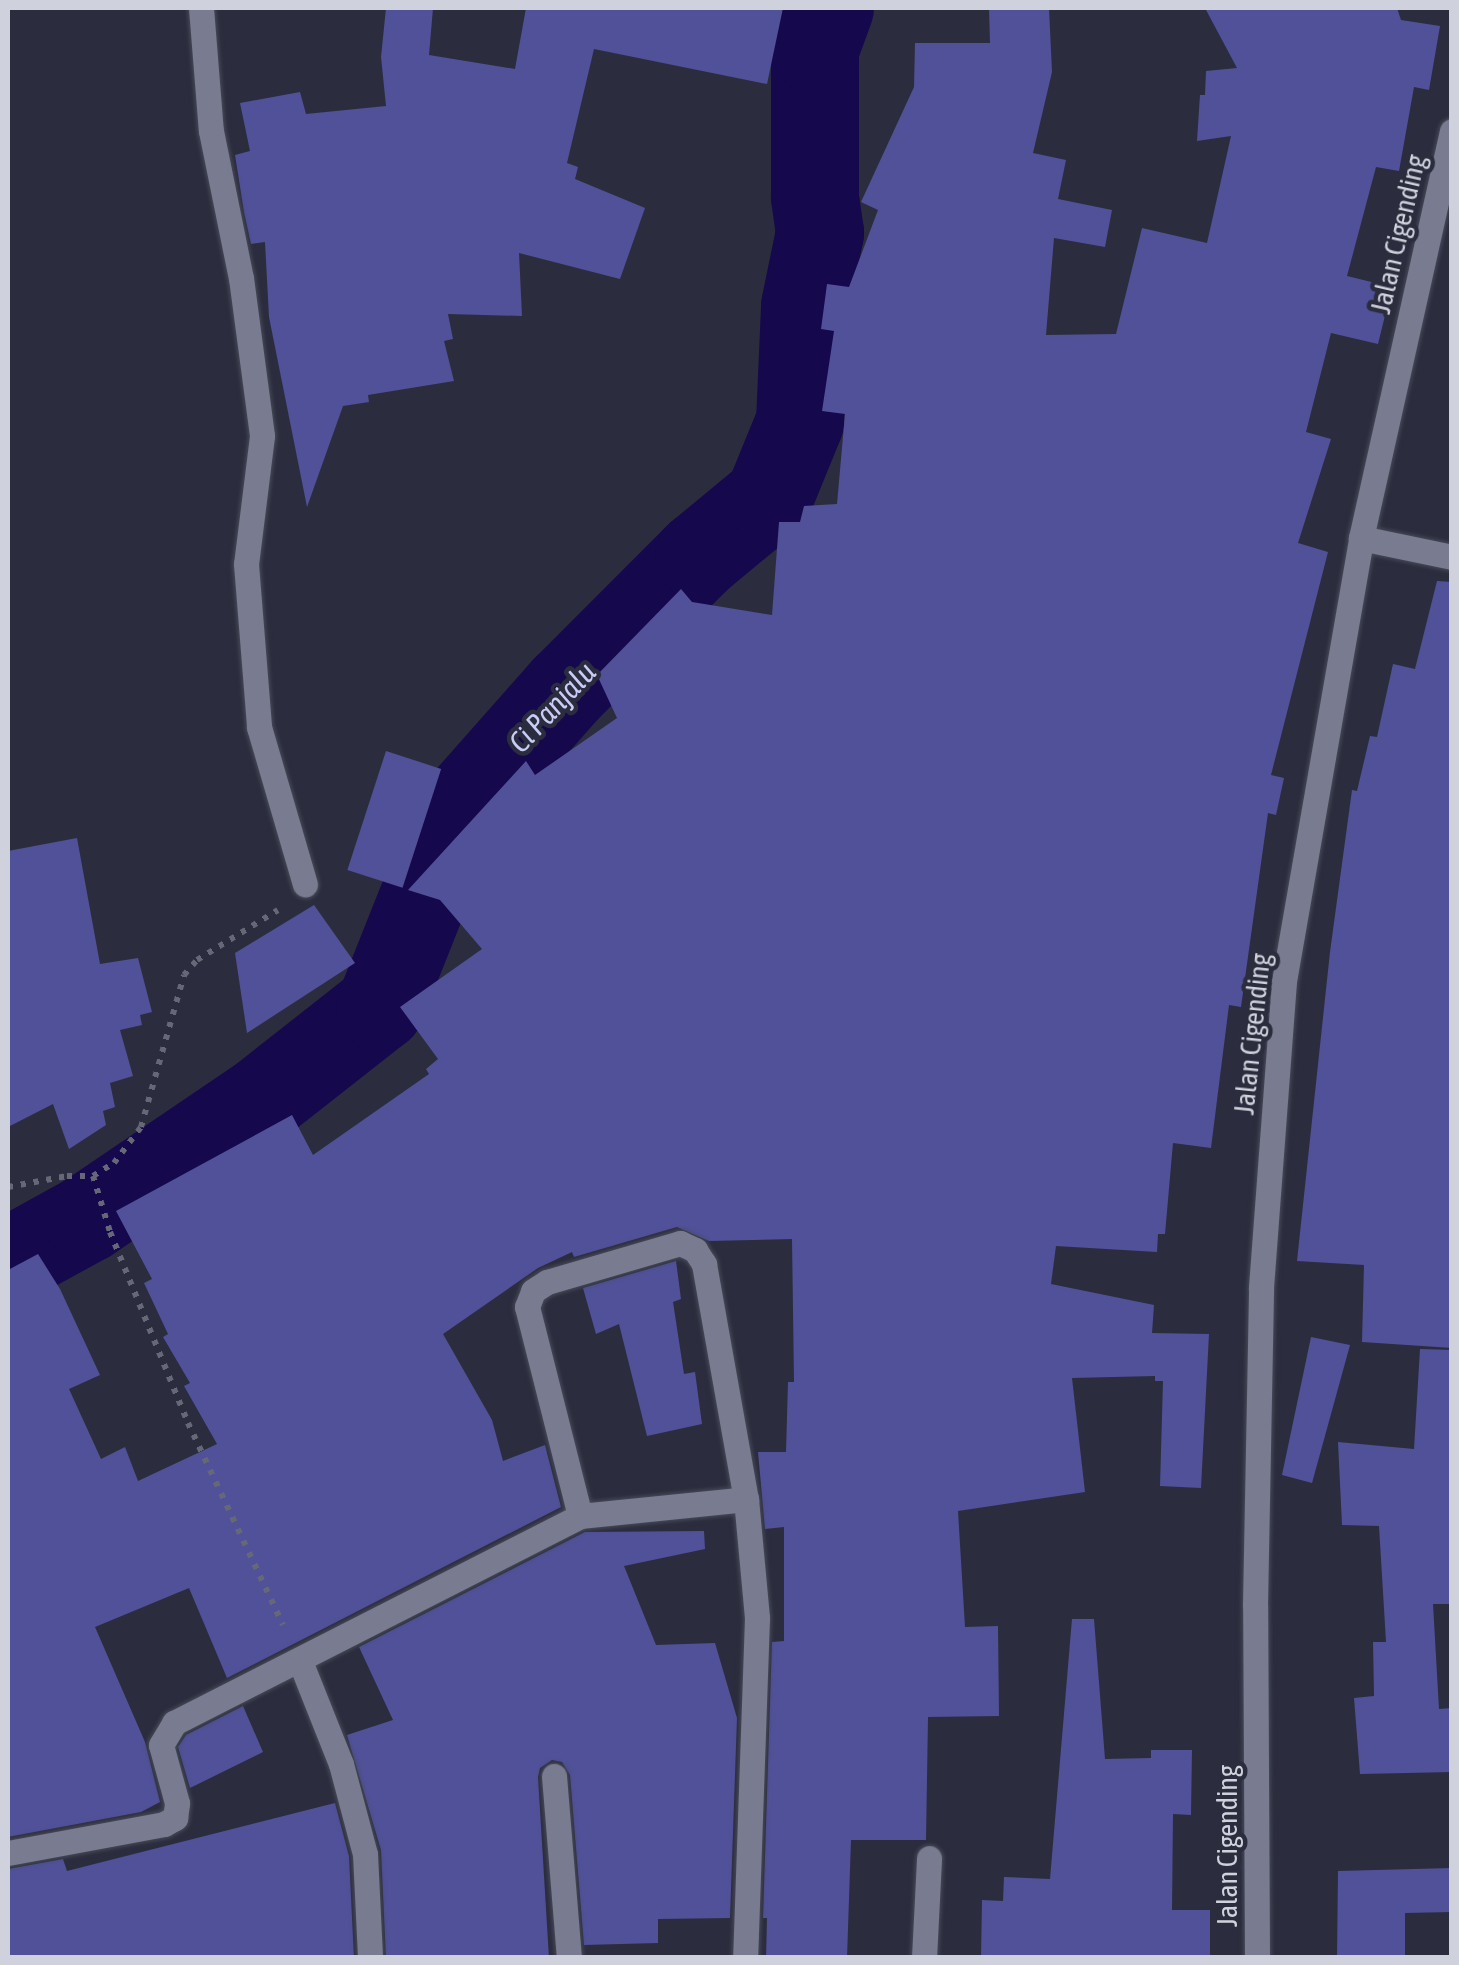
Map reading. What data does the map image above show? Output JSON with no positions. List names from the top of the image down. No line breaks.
{"streets":{"street":["Jalan Cigending"]},"water":["Ci Panjalu"]}
